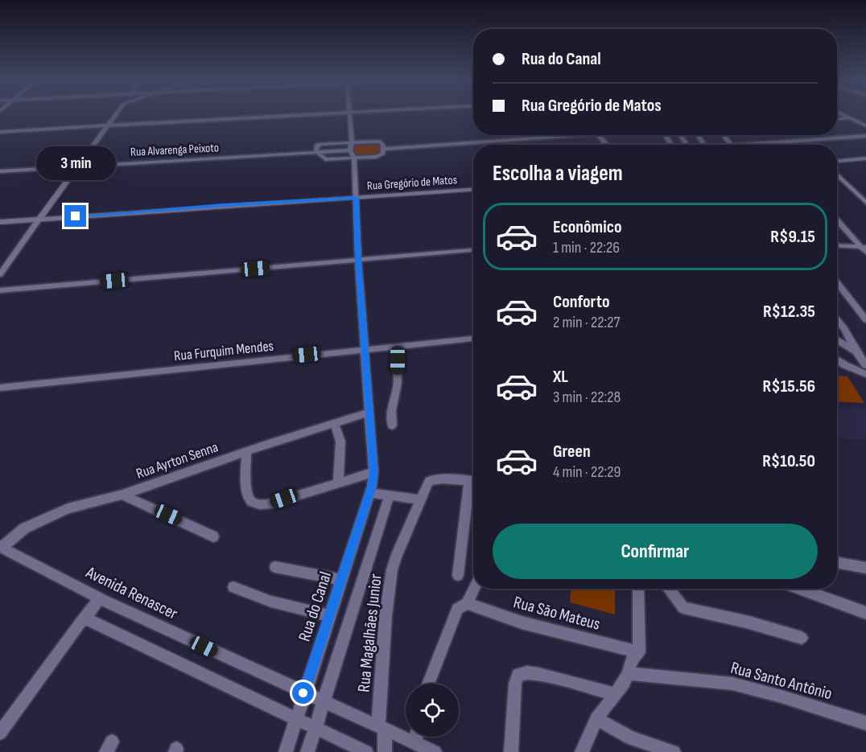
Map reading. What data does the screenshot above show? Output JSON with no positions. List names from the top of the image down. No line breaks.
{"streets":{"street":["Rua Alvarenga Peixoto","Rua Gregório de Matos","Rua Furquim Mendes","Rua Ayrton Senna","Avenida Renascer","Rua do Canal","Rua São Mateus","Rua Magalhães Junior","Rua Santo Antônio"]},"crossings":[["Rua Gregório de Matos","Rua do Canal"],["Rua Furquim Mendes","Rua do Canal"],["Rua Ayrton Senna","Avenida Renascer"],["Rua Ayrton Senna","Rua do Canal"],["Avenida Renascer","Rua do Canal"],["Avenida Renascer","Rua Magalhães Junior"]],"page":{"banner":["Rua do Canal","Rua Gregório de Matos"],"heading":"Escolha a viagem","bubble":"3 min","list":[{"name":"Econômico","note":"1 min · 22:26","value":"R$9.15"},{"name":"Conforto","note":"2 min · 22:27","value":"R$12.35"},{"name":"XL","note":"3 min · 22:28","value":"R$15.56"},{"name":"Green","note":"4 min · 22:29","value":"R$10.50"}],"buttons":"Confirmar"}}
